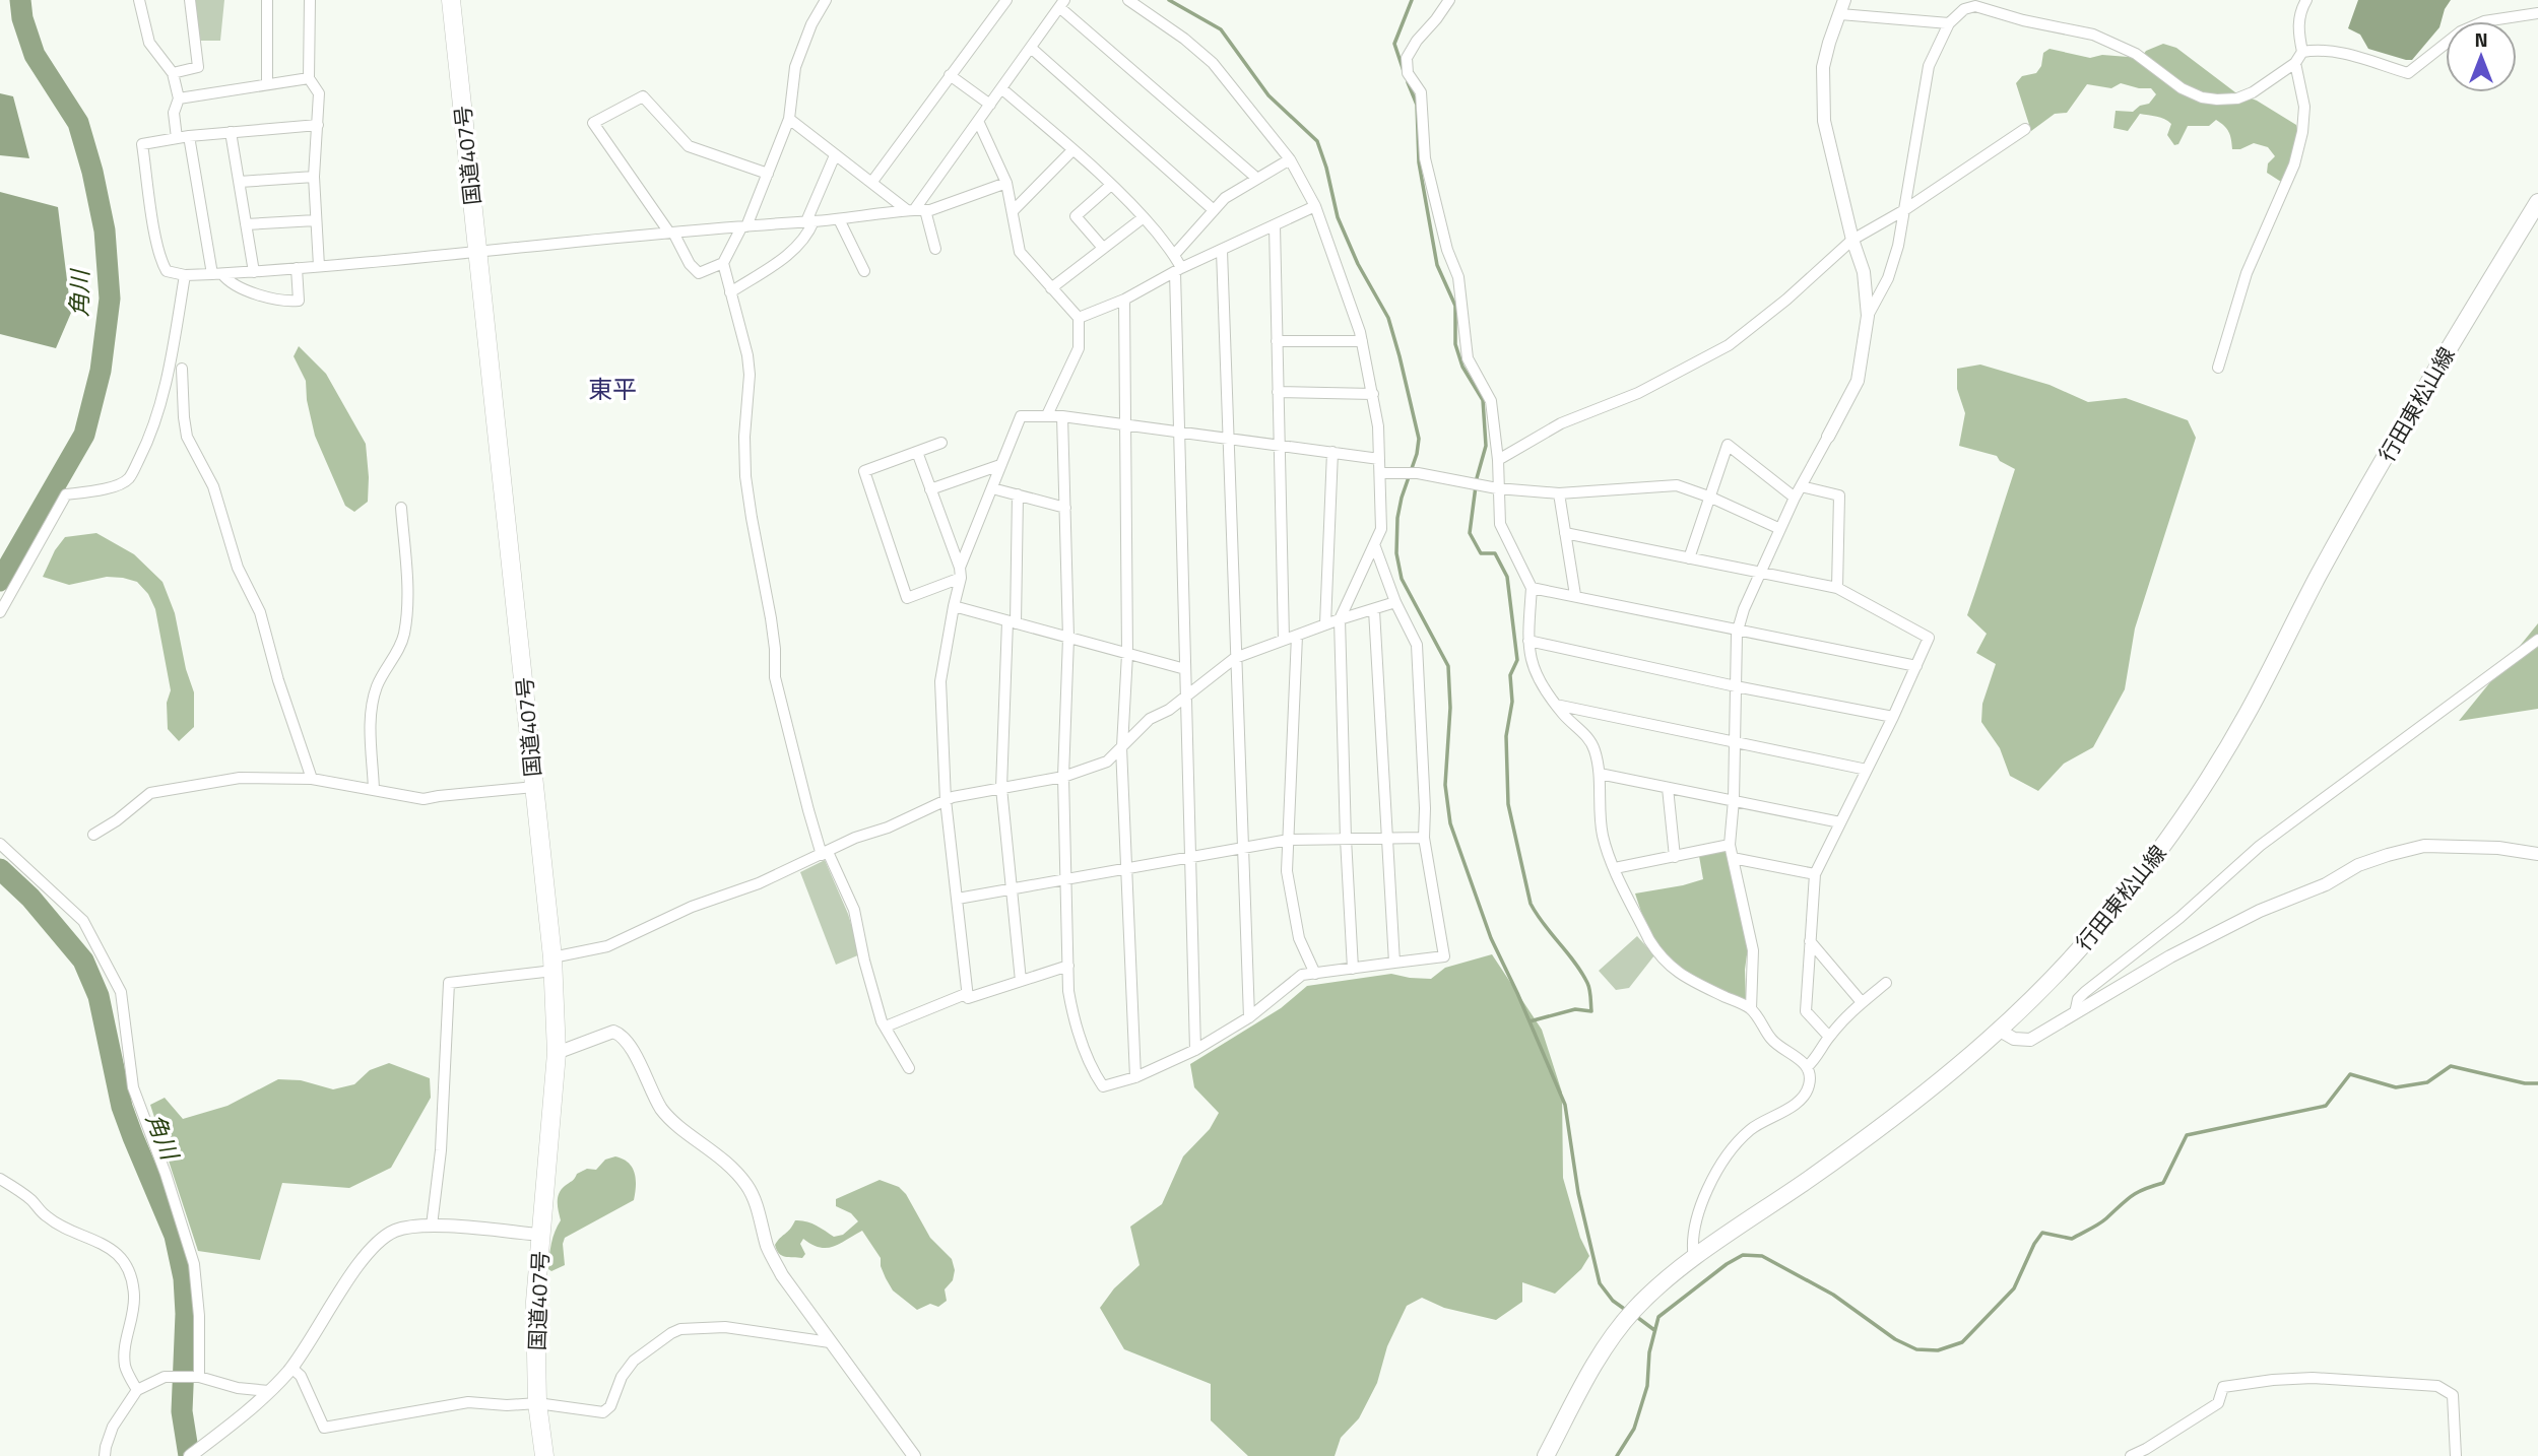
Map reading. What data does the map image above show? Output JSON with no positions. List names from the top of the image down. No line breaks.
{"streets":{"highway":["国道407号"],"main road":["行田東松山線"]},"districts":["東平"],"water":["角川"],"north":"top"}
